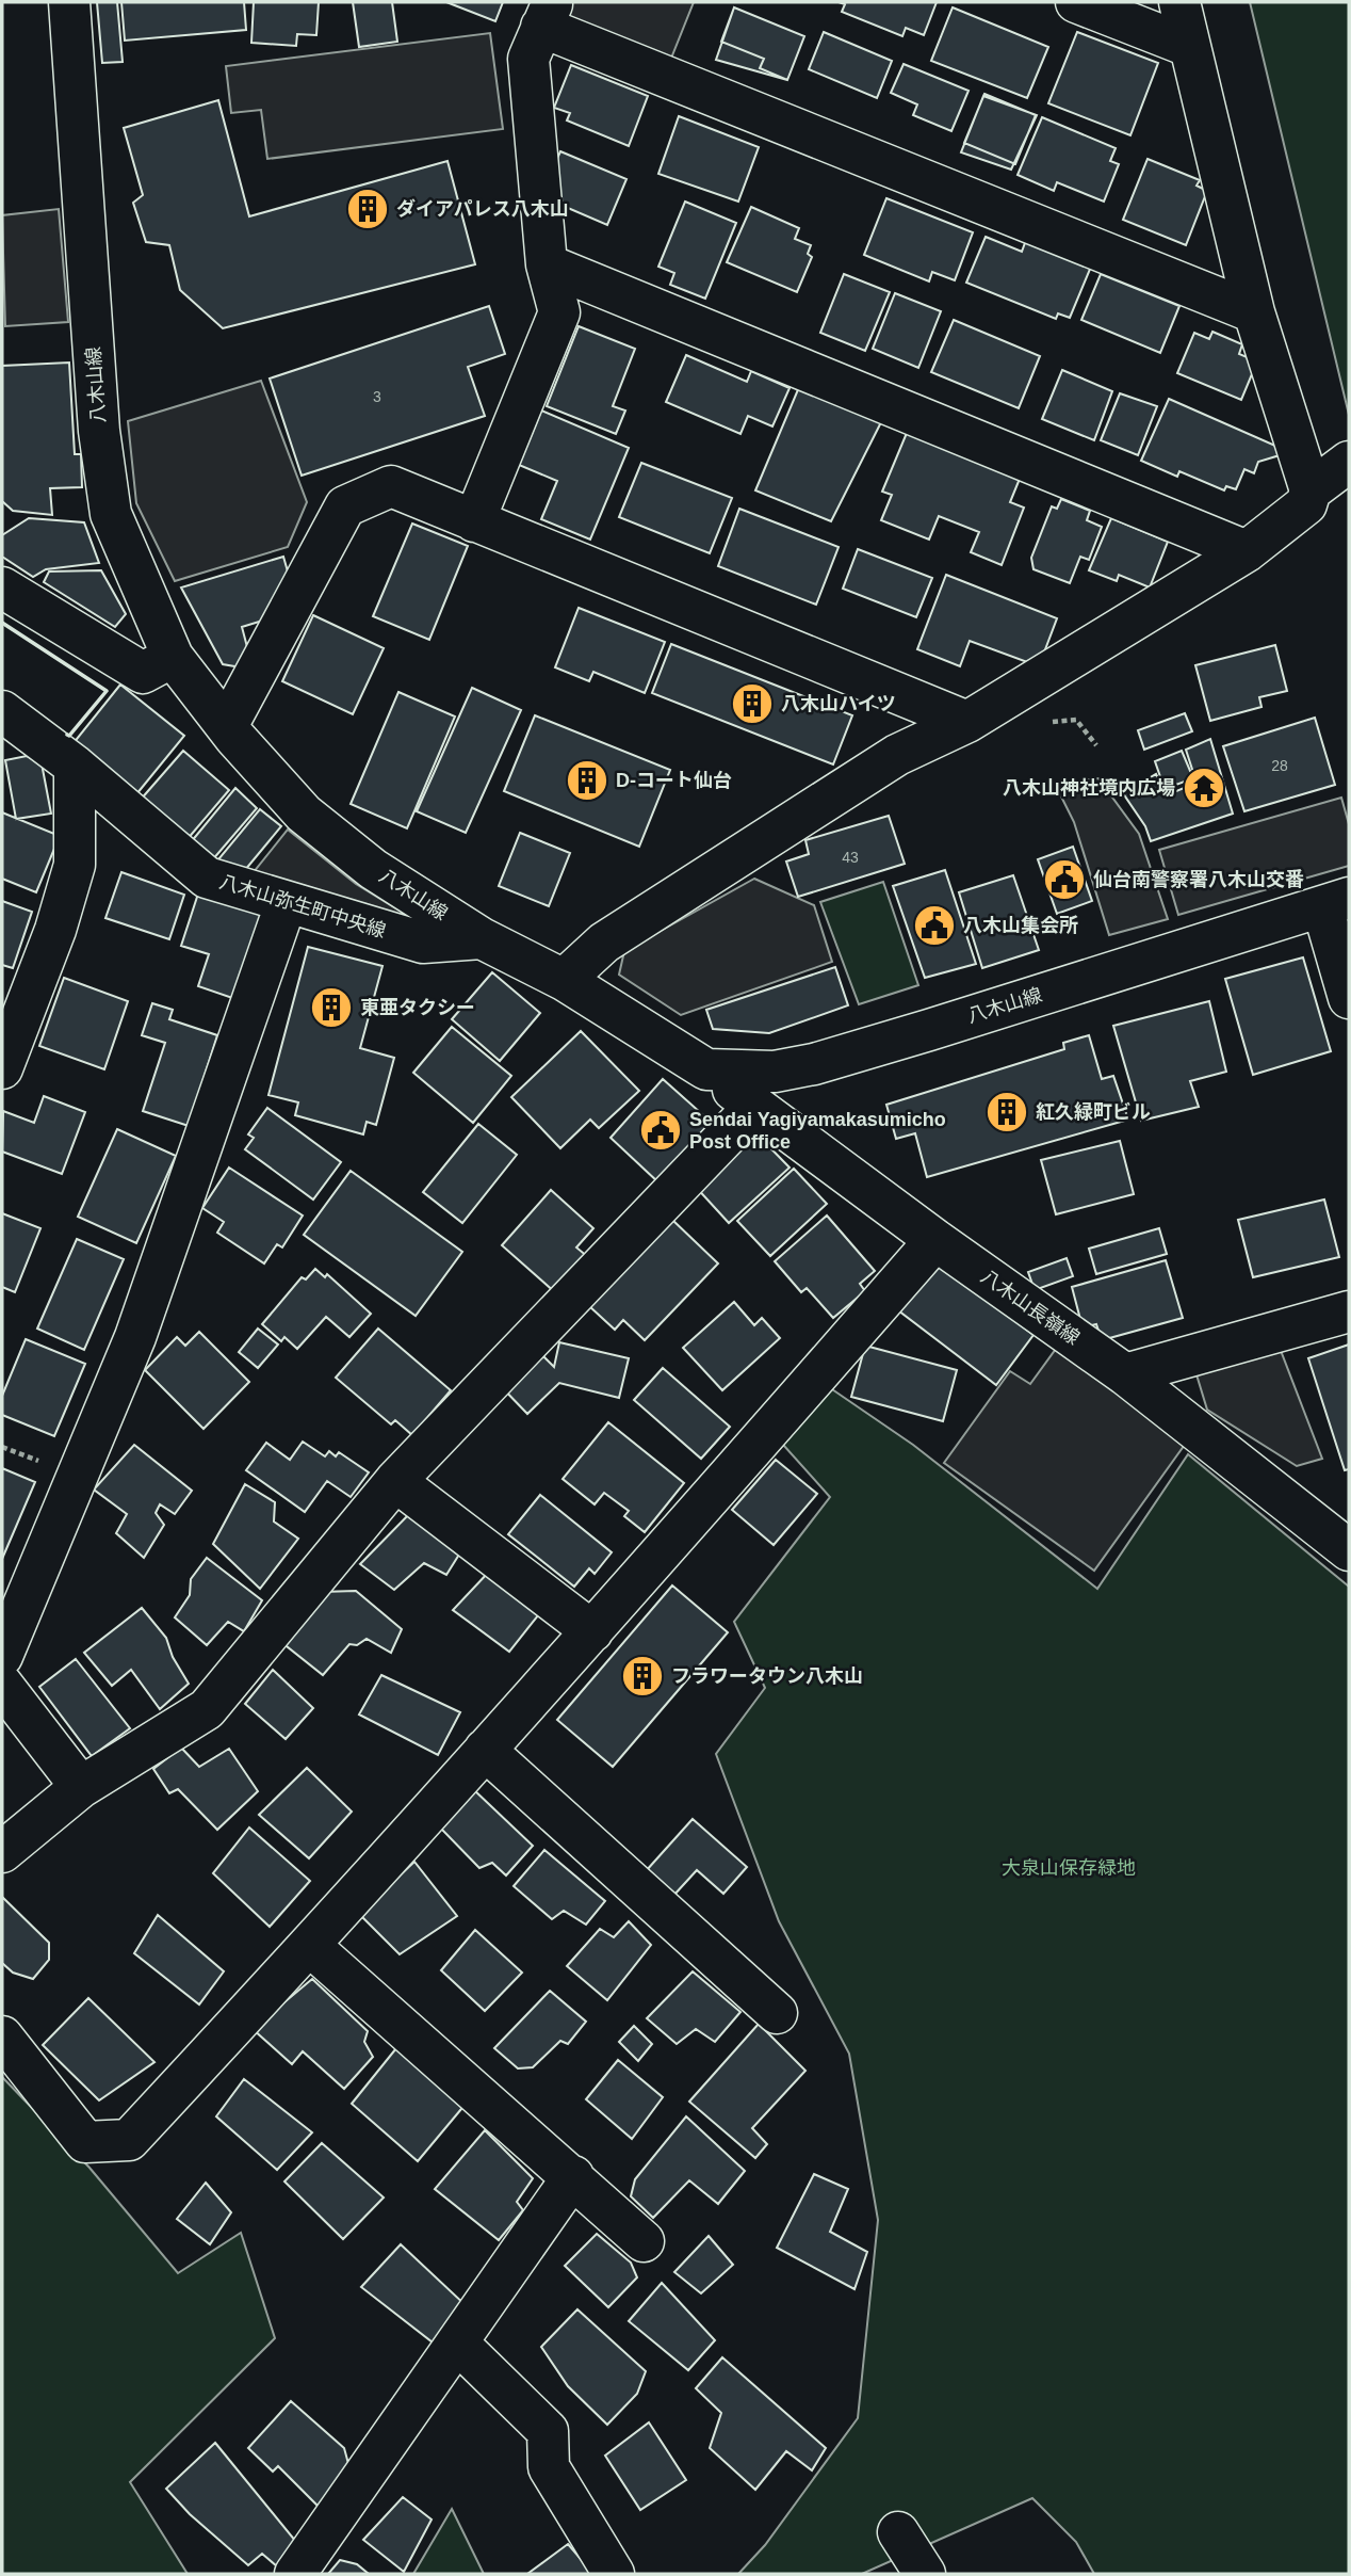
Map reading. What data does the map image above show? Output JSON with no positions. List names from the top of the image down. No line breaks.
{"streets":{"street":["八木山線","八木山弥生町中央線","八木山長嶺線"]},"crossings":[["八木山線","八木山弥生町中央線"],["八木山線","八木山長嶺線"]],"parks":["大泉山保存緑地"],"places":{"building":["ダイアパレス八木山","八木山ハイツ","D-コート仙台","東亜タクシー","紅久緑町ビル","フラワータウン八木山"],"temple":["八木山神社境内広場"],"public building":["仙台南警察署八木山交番","八木山集会所","Sendai Yagiyamakasumicho Post Office"]},"house_numbers":["3","28","43"]}
